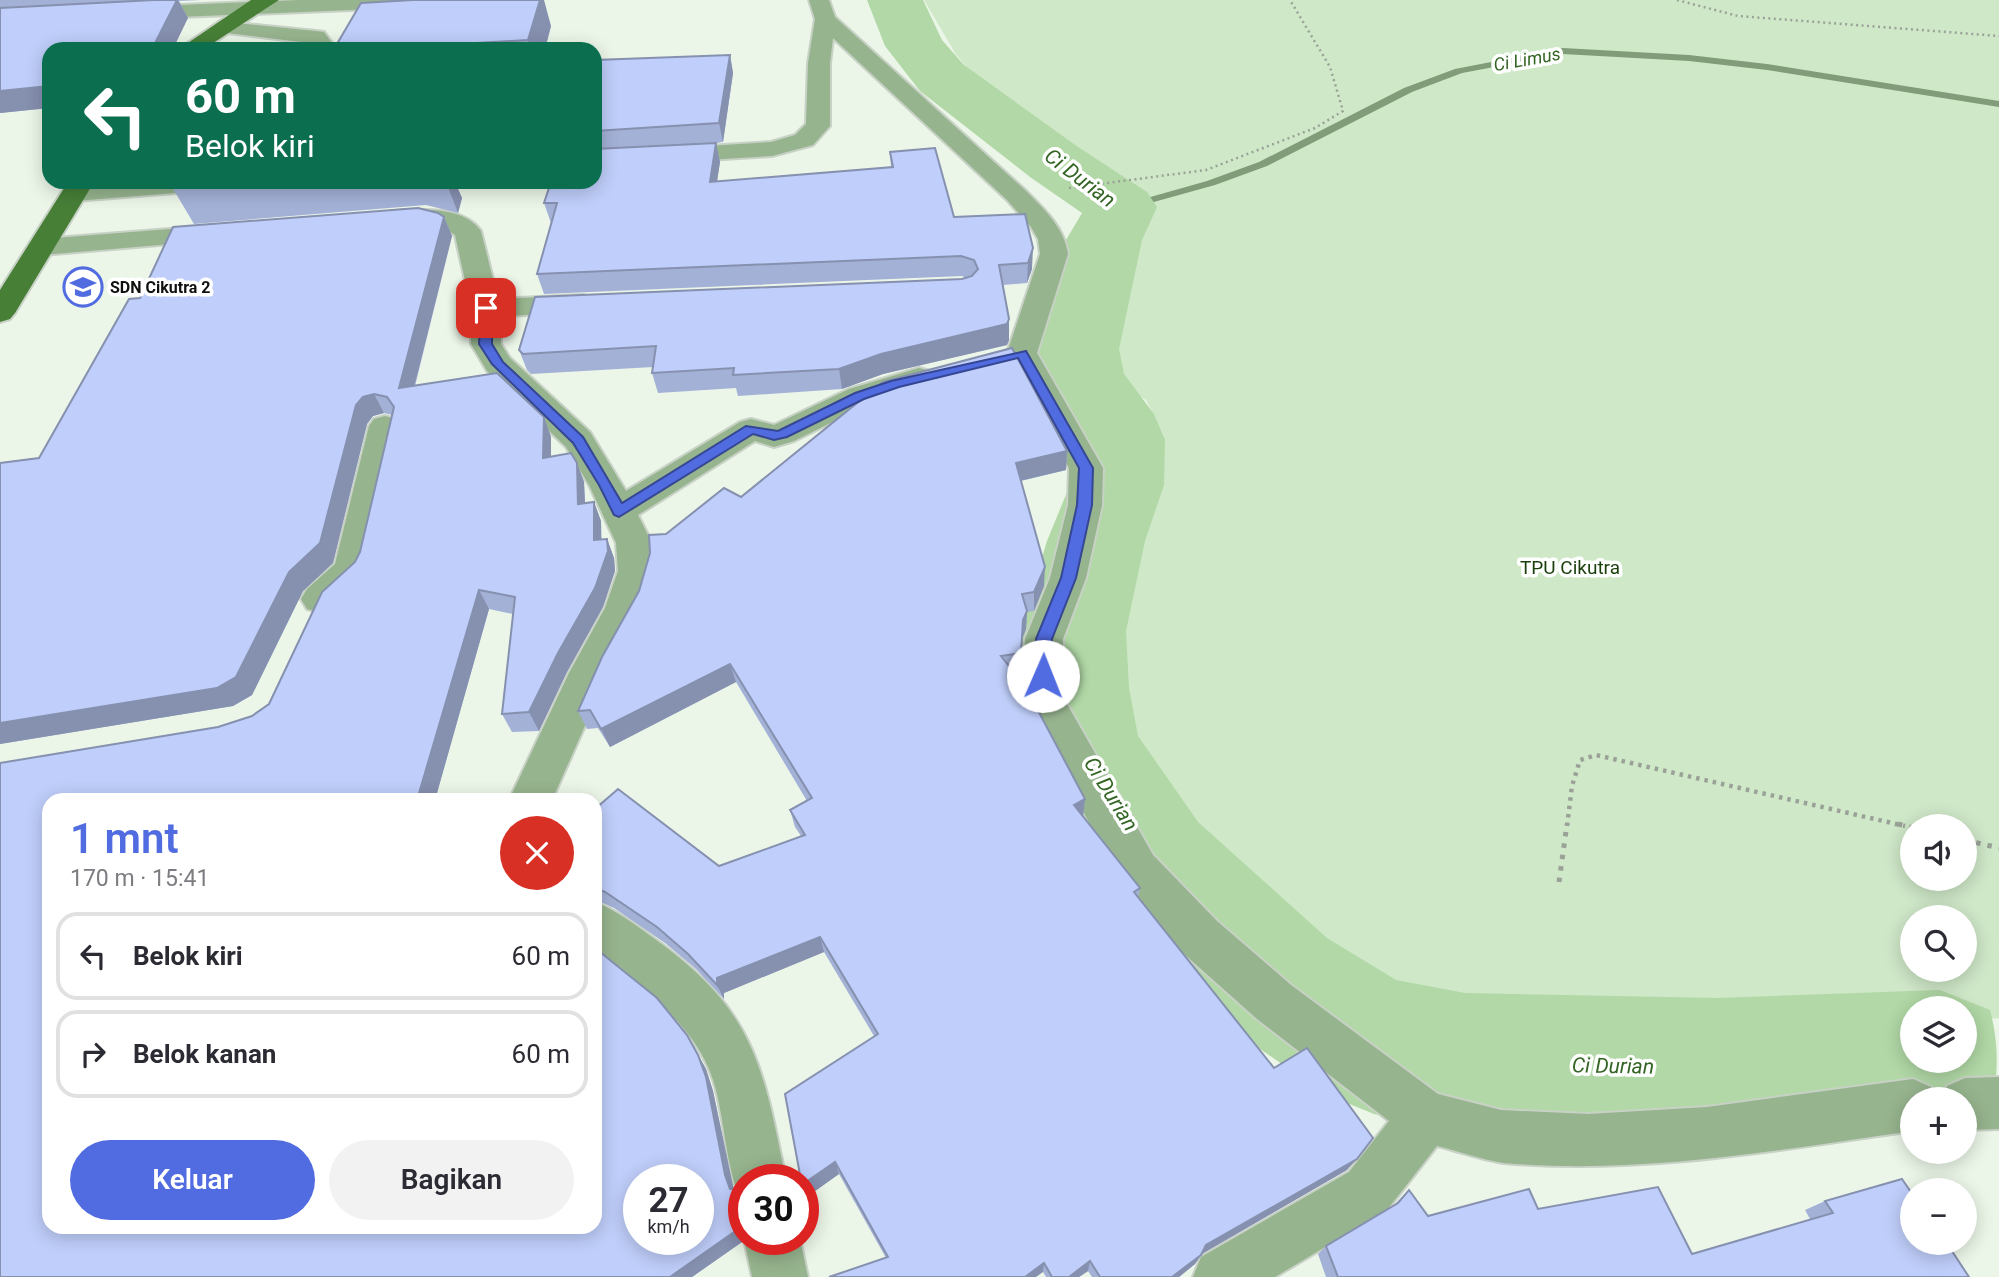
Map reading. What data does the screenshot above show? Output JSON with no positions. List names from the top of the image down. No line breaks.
{"water":["Ci Limus","Ci Durian"],"parks":["TPU Cikutra"],"places":{"school or university":["SDN Cikutra 2"]},"page":{"turn":["60 m","Belok kiri"],"heading":["1 mnt","170 m · 15:41"],"map_buttons":["+","−"],"list":[{"name":"Belok kiri","value":"60 m"},{"name":"Belok kanan","value":"60 m"}],"buttons":["Keluar","Bagikan"],"speed":"27 km/h","limit":"30"}}
